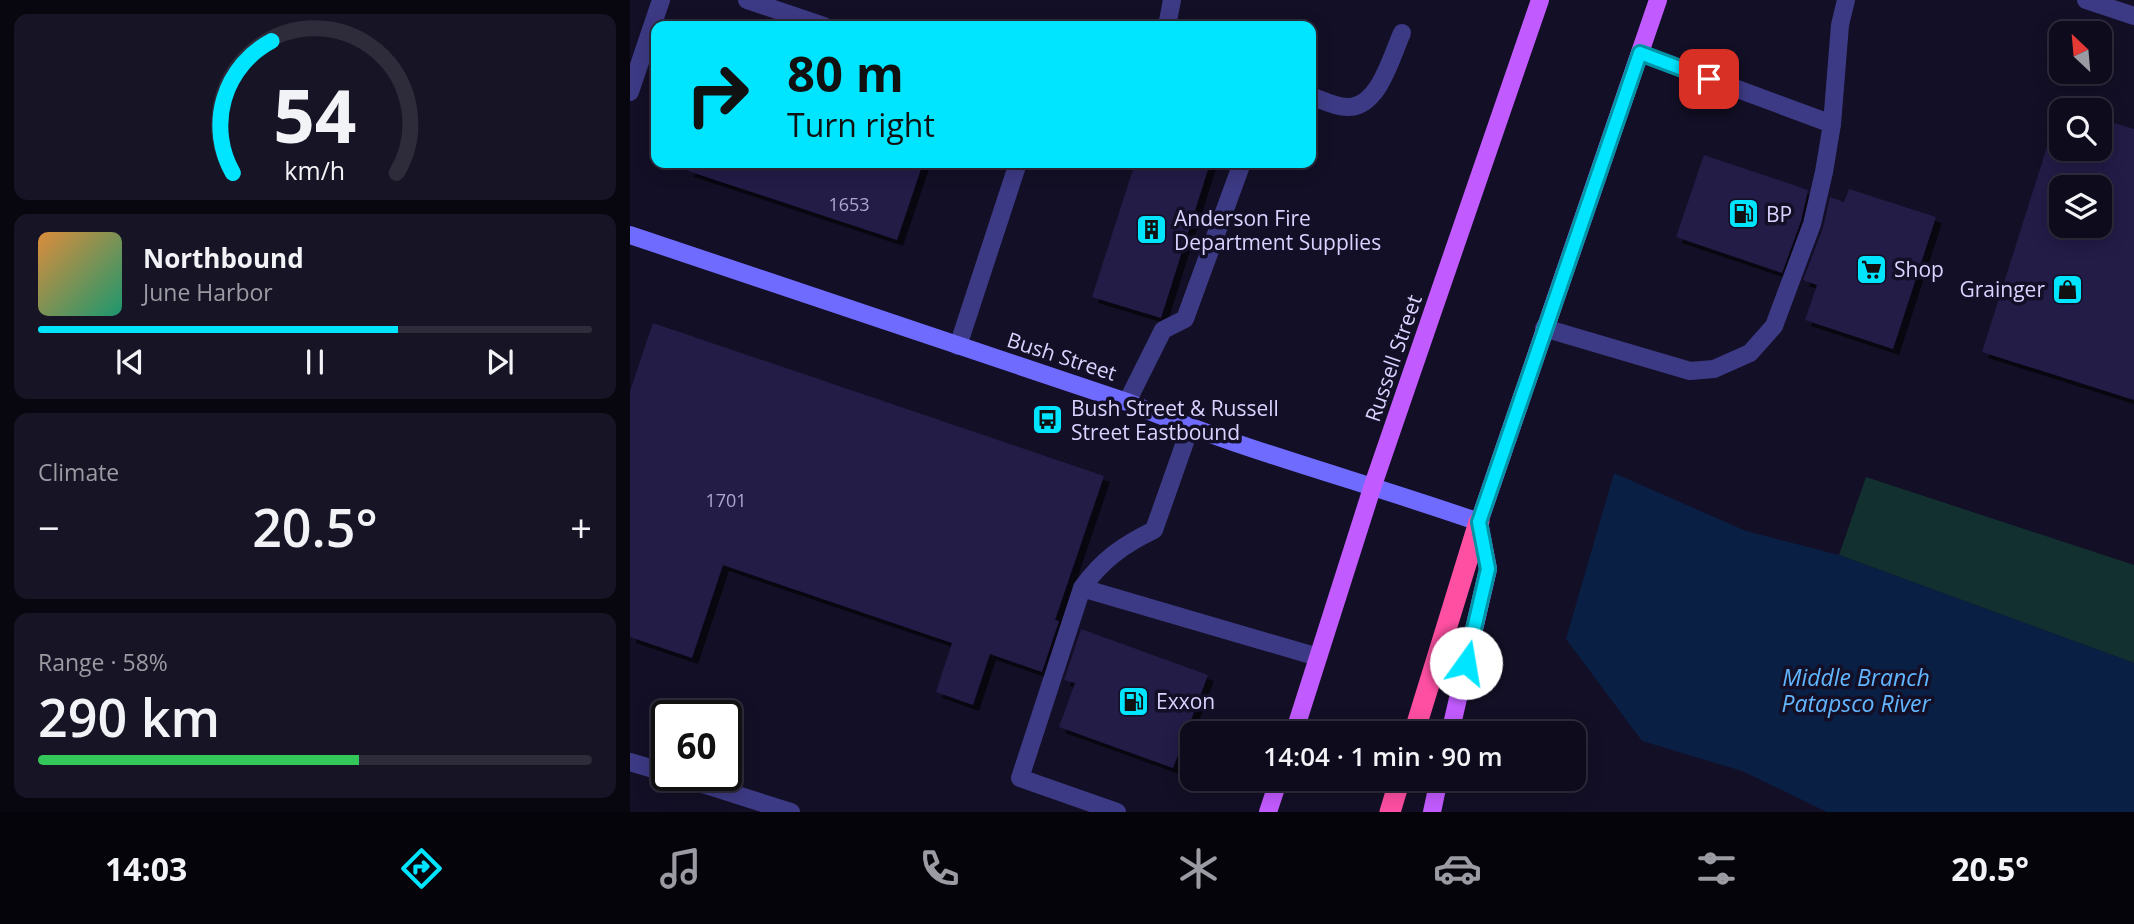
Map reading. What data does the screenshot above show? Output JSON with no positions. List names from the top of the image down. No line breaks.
{"streets":{"main road":["Russell Street"],"street":["Bush Street"]},"crossings":[["Bush Street","Russell Street"]],"water":["Middle Branch Patapsco River"],"places":{"fuel station":["BP","Exxon"],"building":["Anderson Fire Department Supplies"],"supermarket":["Shop"],"shop":["Grainger"],"bus stop":["Bush Street & Russell Street Eastbound"]},"house_numbers":["1653","1701"],"north":"top left","page":{"turn":["80 m","Turn right"],"song":["Northbound","June Harbor"],"tile":["Climate",["Range · 58%","290 km"]],"heat":["−","20.5°","+"],"limit":"60","trip":"14:04 · 1 min · 90 m","tabs":["14:03","20.5°"],"gauge":["54","km/h"]}}
